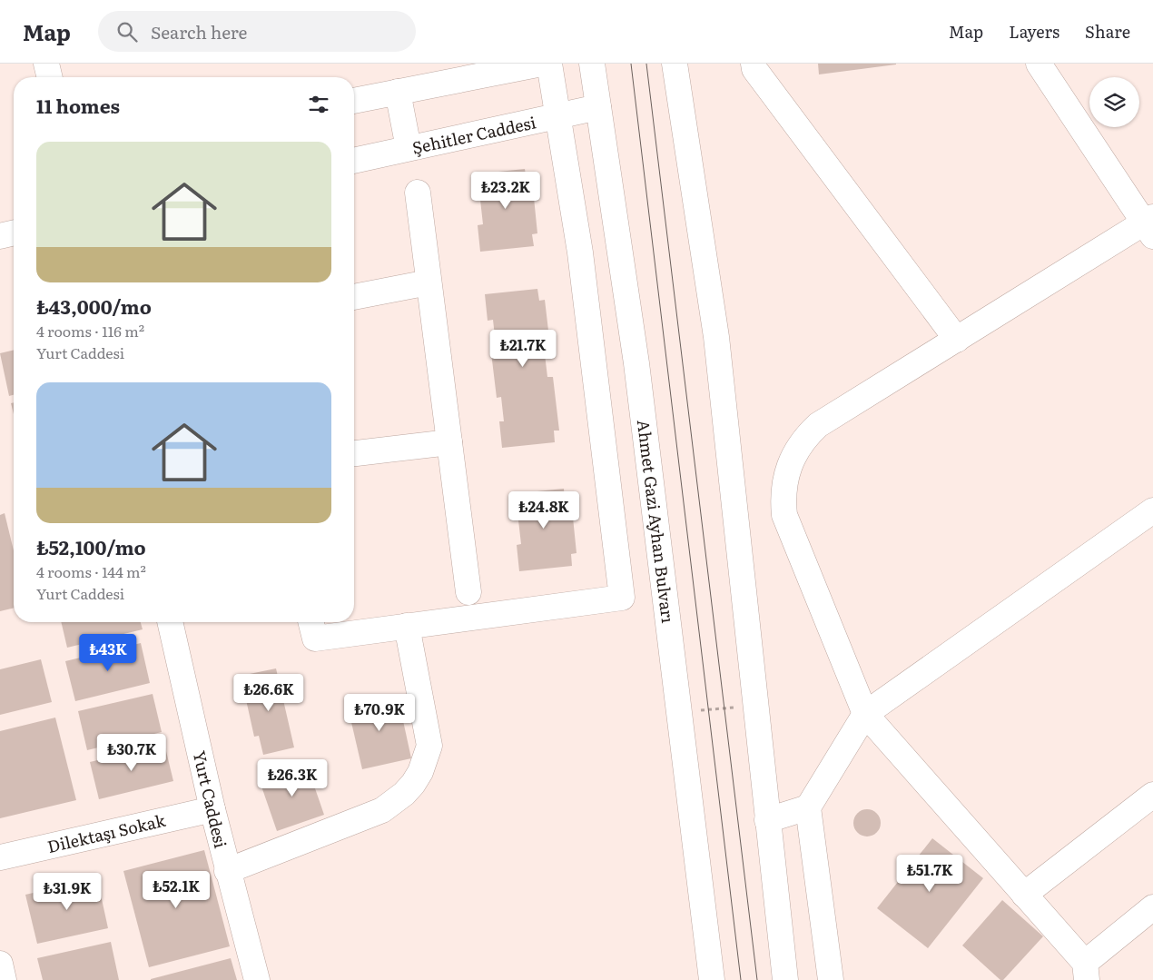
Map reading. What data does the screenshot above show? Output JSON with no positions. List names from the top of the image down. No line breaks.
{"streets":{"street":["Şehitler Caddesi","Ahmet Gazi Ayhan Bulvarı","Yurt Caddesi","Dilektaşı Sokak"]},"crossings":[["Şehitler Caddesi","Ahmet Gazi Ayhan Bulvarı"],["Yurt Caddesi","Dilektaşı Sokak"]],"page":{"header":"Map","search":"Search here","nav":["Map","Layers","Share"],"heading":"11 homes","list":[{"name":"₺43,000/mo","note":"4 rooms · 116 m² · Yurt Caddesi"},{"name":"₺52,100/mo","note":"4 rooms · 144 m² · Yurt Caddesi"}],"price":["₺23.2K","₺21.7K","₺24.8K","₺43K","₺26.6K","₺70.9K","₺30.7K","₺26.3K","₺51.7K","₺52.1K","₺31.9K"]}}
